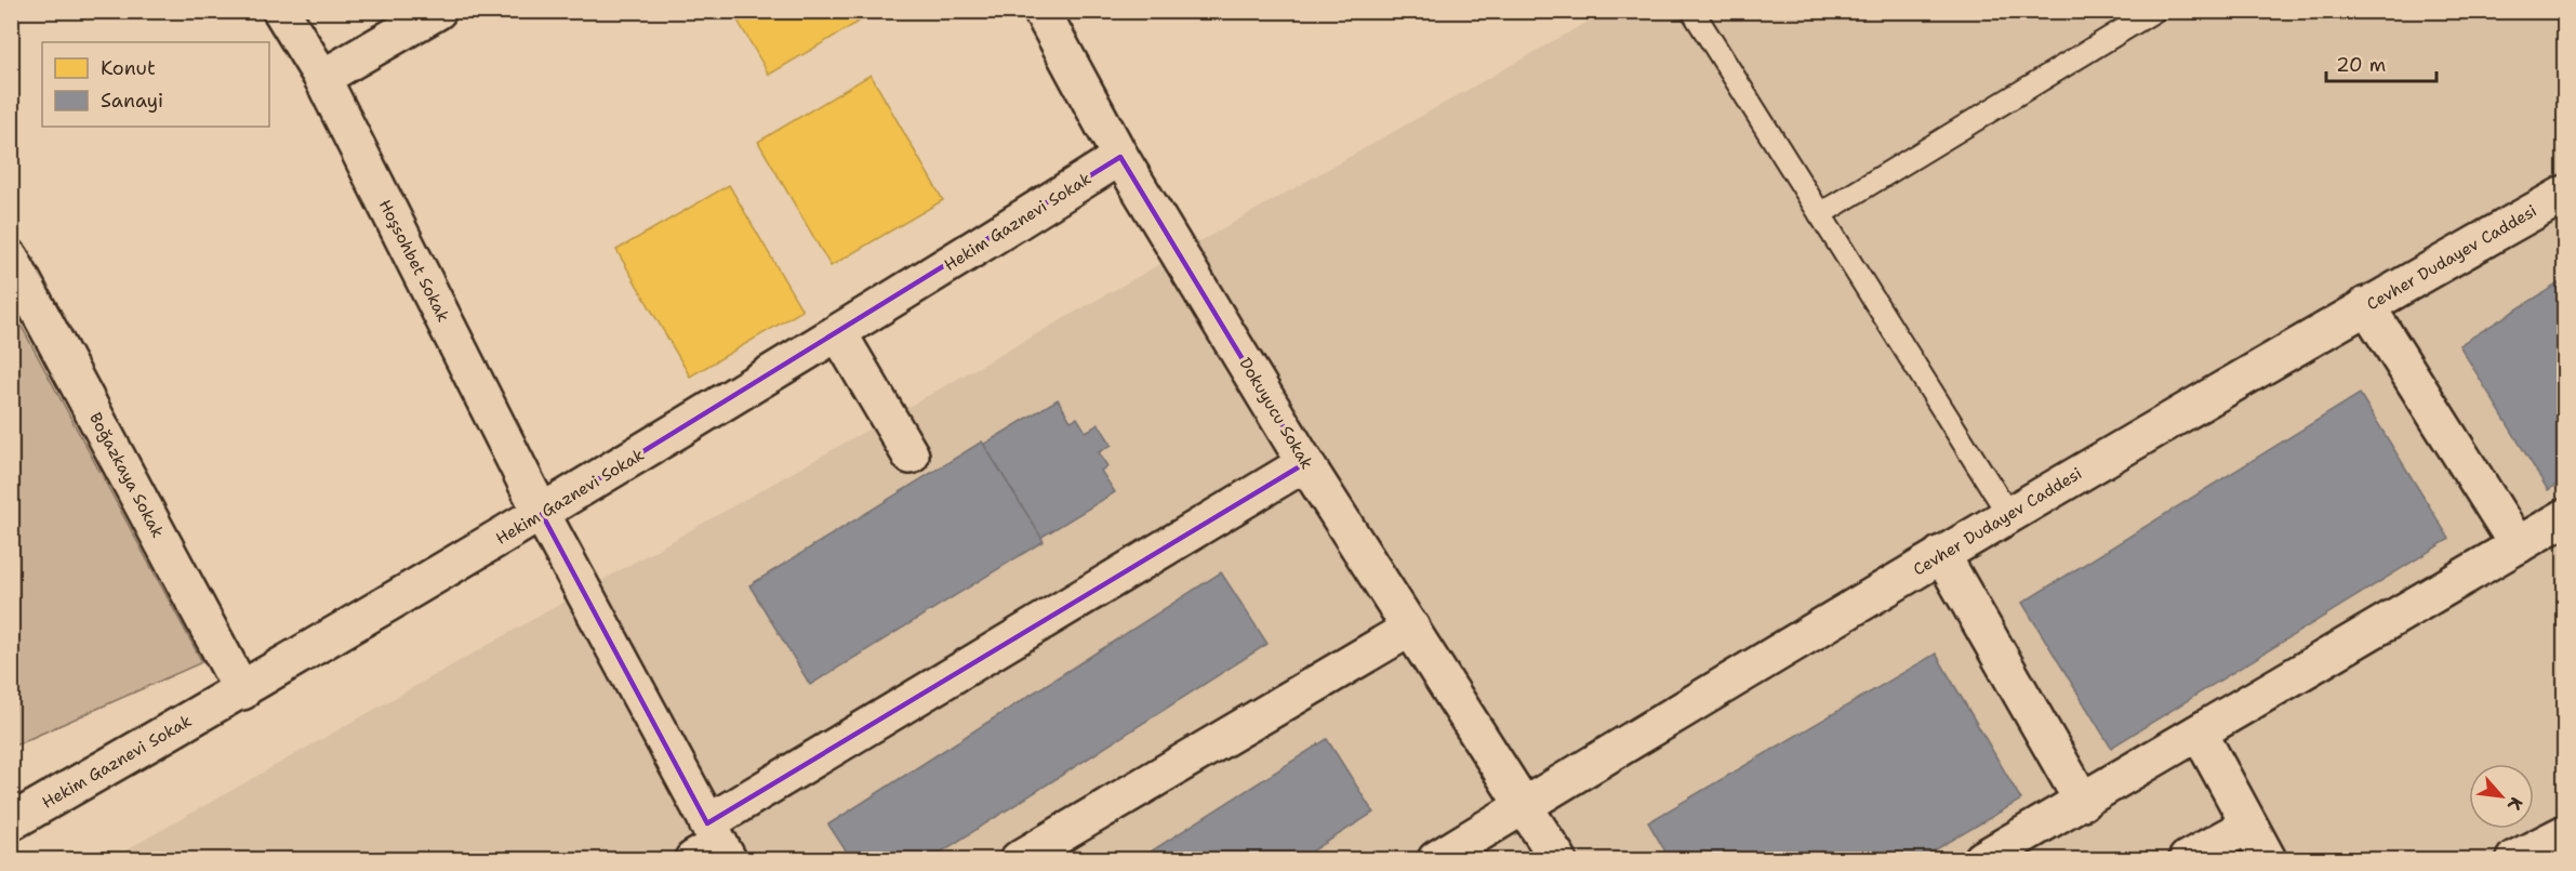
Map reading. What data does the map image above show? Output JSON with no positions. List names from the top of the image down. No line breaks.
{"streets":{"street":["Hekim Gaznevi Sokak","Cevher Dudayev Caddesi","Hoşsohbet Sokak","Dokuyucu Sokak","Boğazkaya Sokak"]},"crossings":[["Hekim Gaznevi Sokak","Hoşsohbet Sokak"],["Hekim Gaznevi Sokak","Dokuyucu Sokak"],["Hekim Gaznevi Sokak","Boğazkaya Sokak"],["Cevher Dudayev Caddesi","Dokuyucu Sokak"]],"legend":["Konut","Sanayi"],"scale_bar":"20 m","north":"bottom right"}
